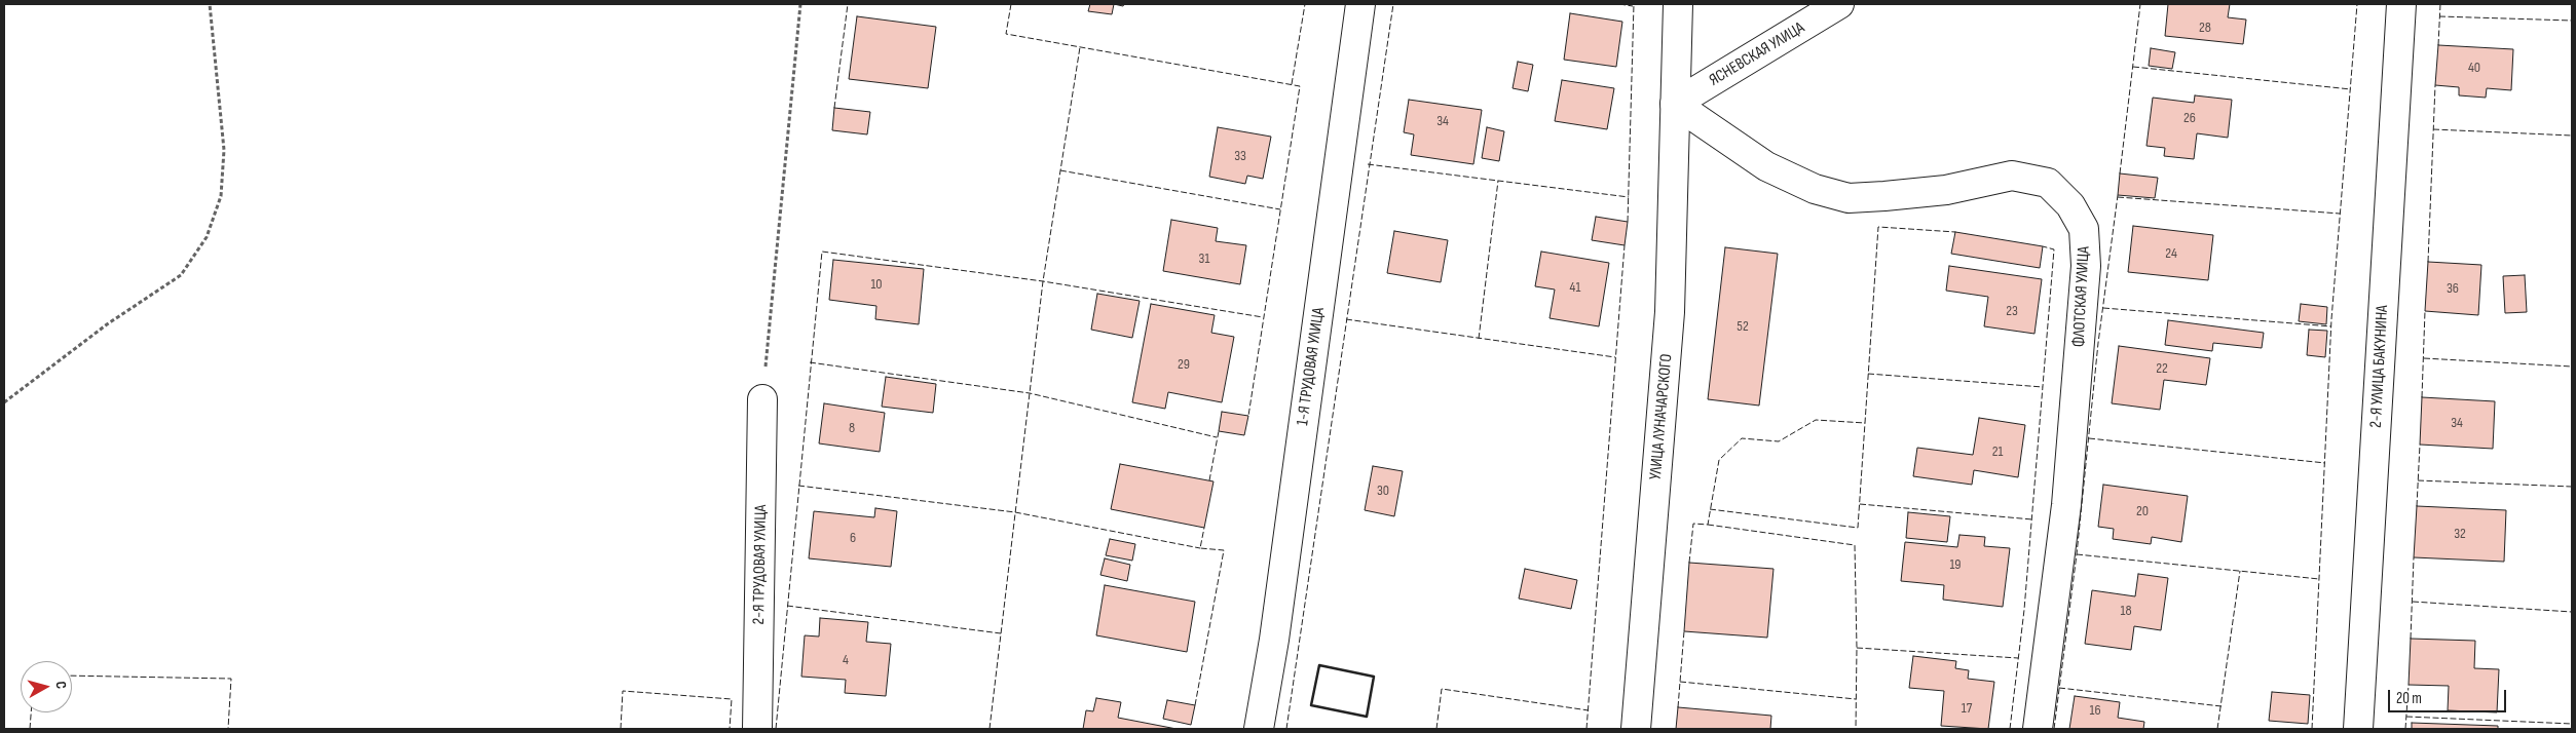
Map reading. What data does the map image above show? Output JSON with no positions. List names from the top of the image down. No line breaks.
{"streets":{"street":["ЯСНЕВСКАЯ УЛИЦА","ФЛОТСКАЯ УЛИЦА","1-Я ТРУДОВАЯ УЛИЦА","2-Я УЛИЦА БАКУНИНА","УЛИЦА ЛУНАЧАРСКОГО","2-Я ТРУДОВАЯ УЛИЦА"]},"crossings":[["ЯСНЕВСКАЯ УЛИЦА","ФЛОТСКАЯ УЛИЦА"],["ЯСНЕВСКАЯ УЛИЦА","УЛИЦА ЛУНАЧАРСКОГО"],["ФЛОТСКАЯ УЛИЦА","УЛИЦА ЛУНАЧАРСКОГО"]],"house_numbers":["28","40","26","34","33","24","31","10","41","36","23","52","29","22","34","8","21","30","20","32","6","19","18","4","17","16"],"scale_bar":"20 m","north":"right"}
